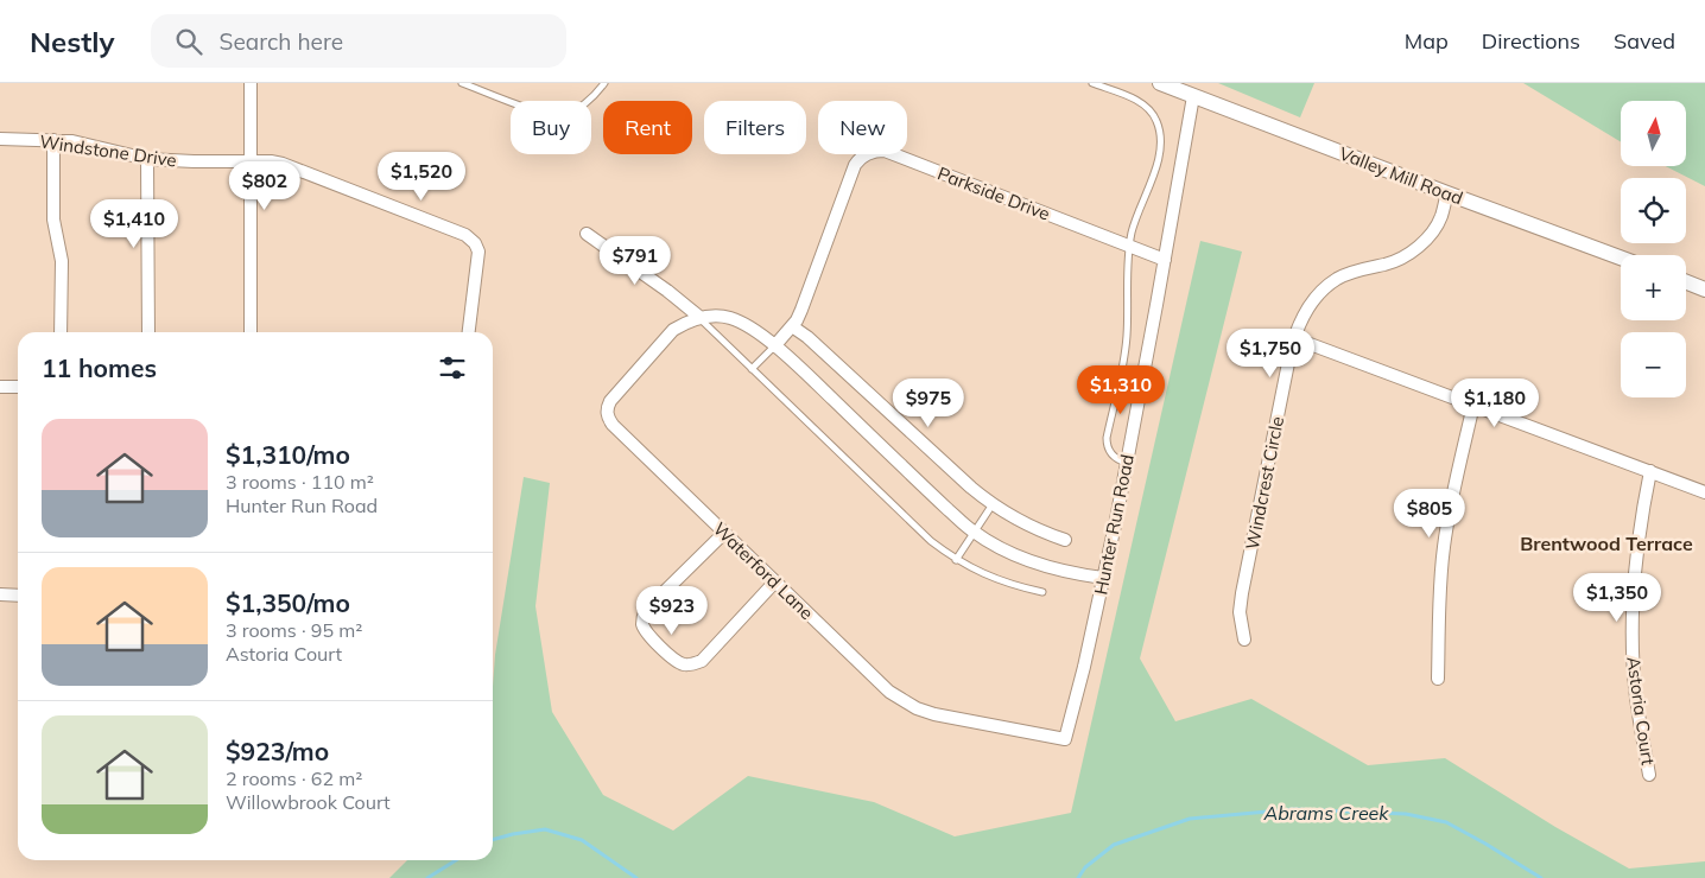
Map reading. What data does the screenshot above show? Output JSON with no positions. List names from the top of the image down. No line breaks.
{"streets":{"street":["Windstone Drive","Valley Mill Road","Parkside Drive","Windcrest Circle","Hunter Run Road","Waterford Lane","Astoria Court"]},"crossings":[["Valley Mill Road","Windcrest Circle"],["Valley Mill Road","Hunter Run Road"],["Parkside Drive","Hunter Run Road"],["Hunter Run Road","Waterford Lane"]],"districts":["Brentwood Terrace"],"water":["Abrams Creek"],"north":"top","page":{"header":"Nestly","search":"Search here","nav":["Map","Directions","Saved"],"map_buttons":["+","−"],"chip":["Buy","Rent","Filters","New"],"price":["$1,520","$802","$1,410","$791","$1,750","$1,310","$975","$1,180","$805","$1,350","$923"],"heading":"11 homes","list":[{"name":"$1,310/mo","note":"3 rooms · 110 m² · Hunter Run Road"},{"name":"$1,350/mo","note":"3 rooms · 95 m² · Astoria Court"},{"name":"$923/mo","note":"2 rooms · 62 m² · Willowbrook Court"}]}}
